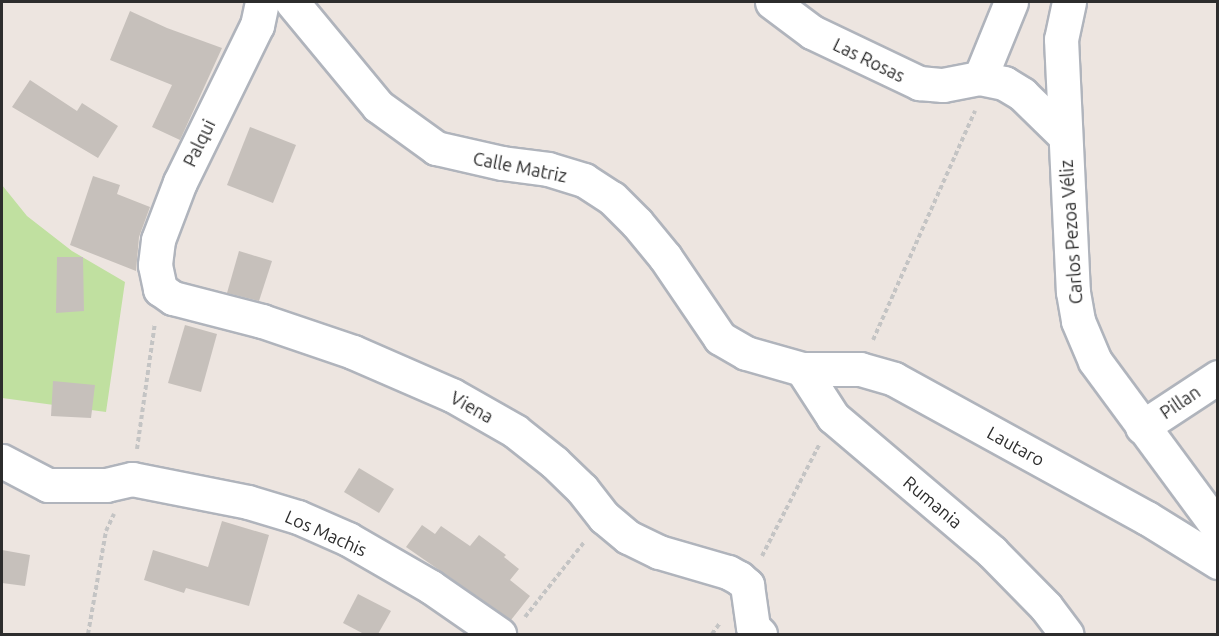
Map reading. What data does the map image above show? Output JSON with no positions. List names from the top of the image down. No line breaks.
{"streets":{"street":["Las Rosas","Palqui","Calle Matriz","Carlos Pezoa Véliz","Pillan","Viena","Lautaro","Rumania","Los Machis"]},"crossings":[["Las Rosas","Carlos Pezoa Véliz"],["Palqui","Viena"],["Calle Matriz","Lautaro"],["Calle Matriz","Rumania"],["Carlos Pezoa Véliz","Pillan"],["Lautaro","Rumania"]]}
